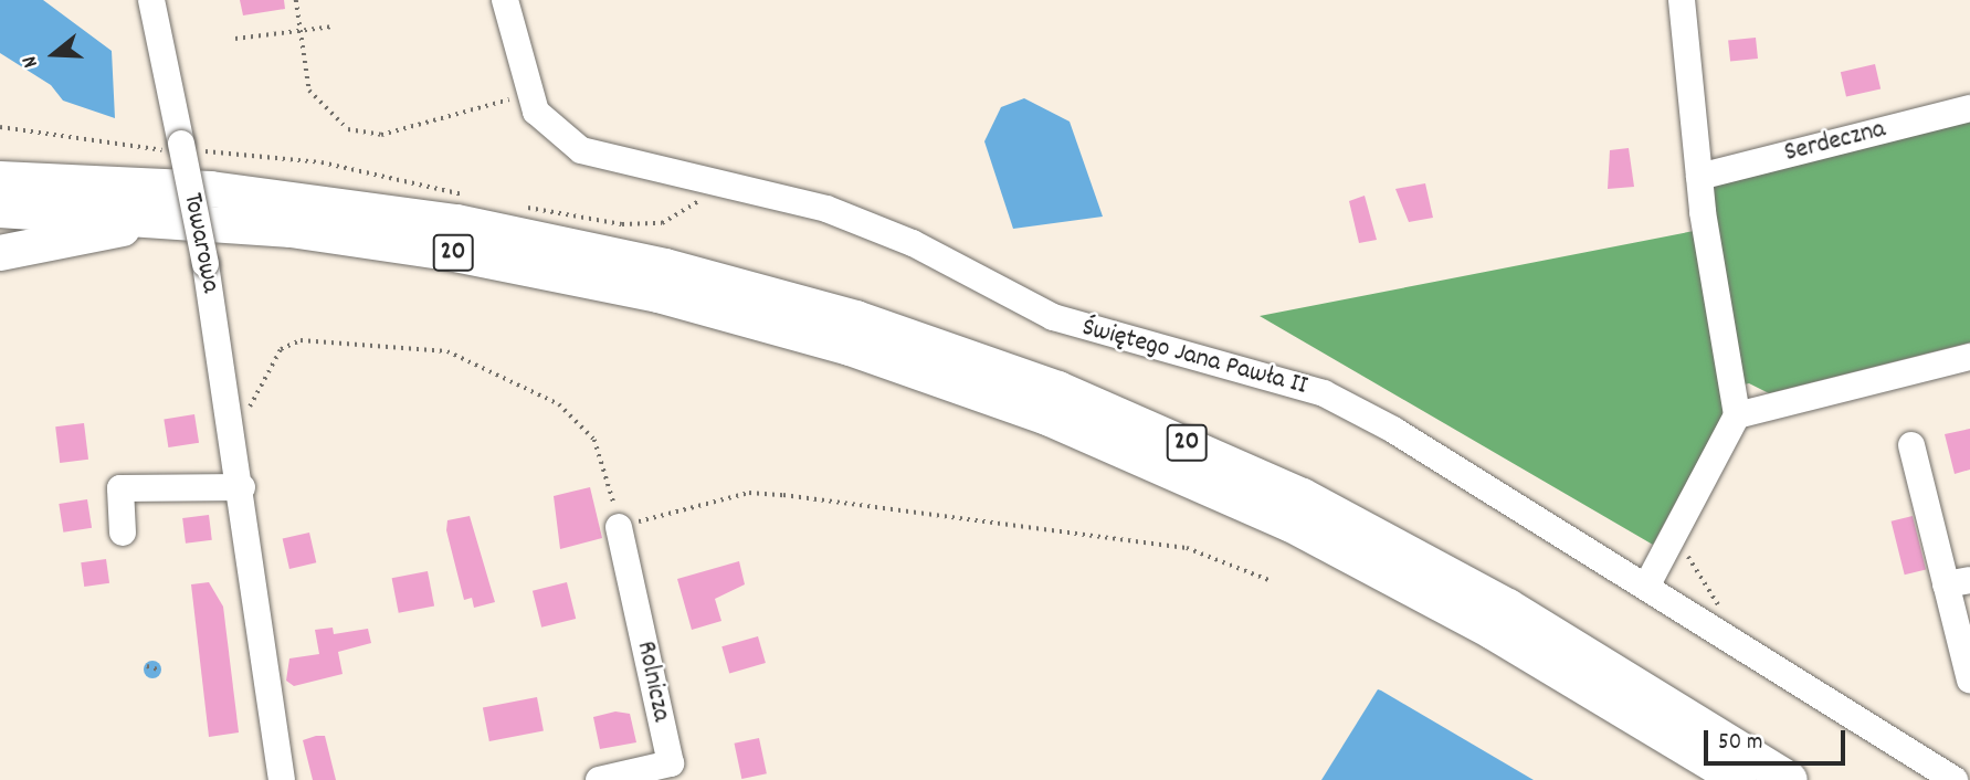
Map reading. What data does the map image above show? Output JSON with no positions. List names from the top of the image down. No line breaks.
{"streets":{"main road":["20"],"street":["Serdeczna","Towarowa","Świętego Jana Pawła II","Rolnicza"]},"scale_bar":"50 m","north":"left"}
